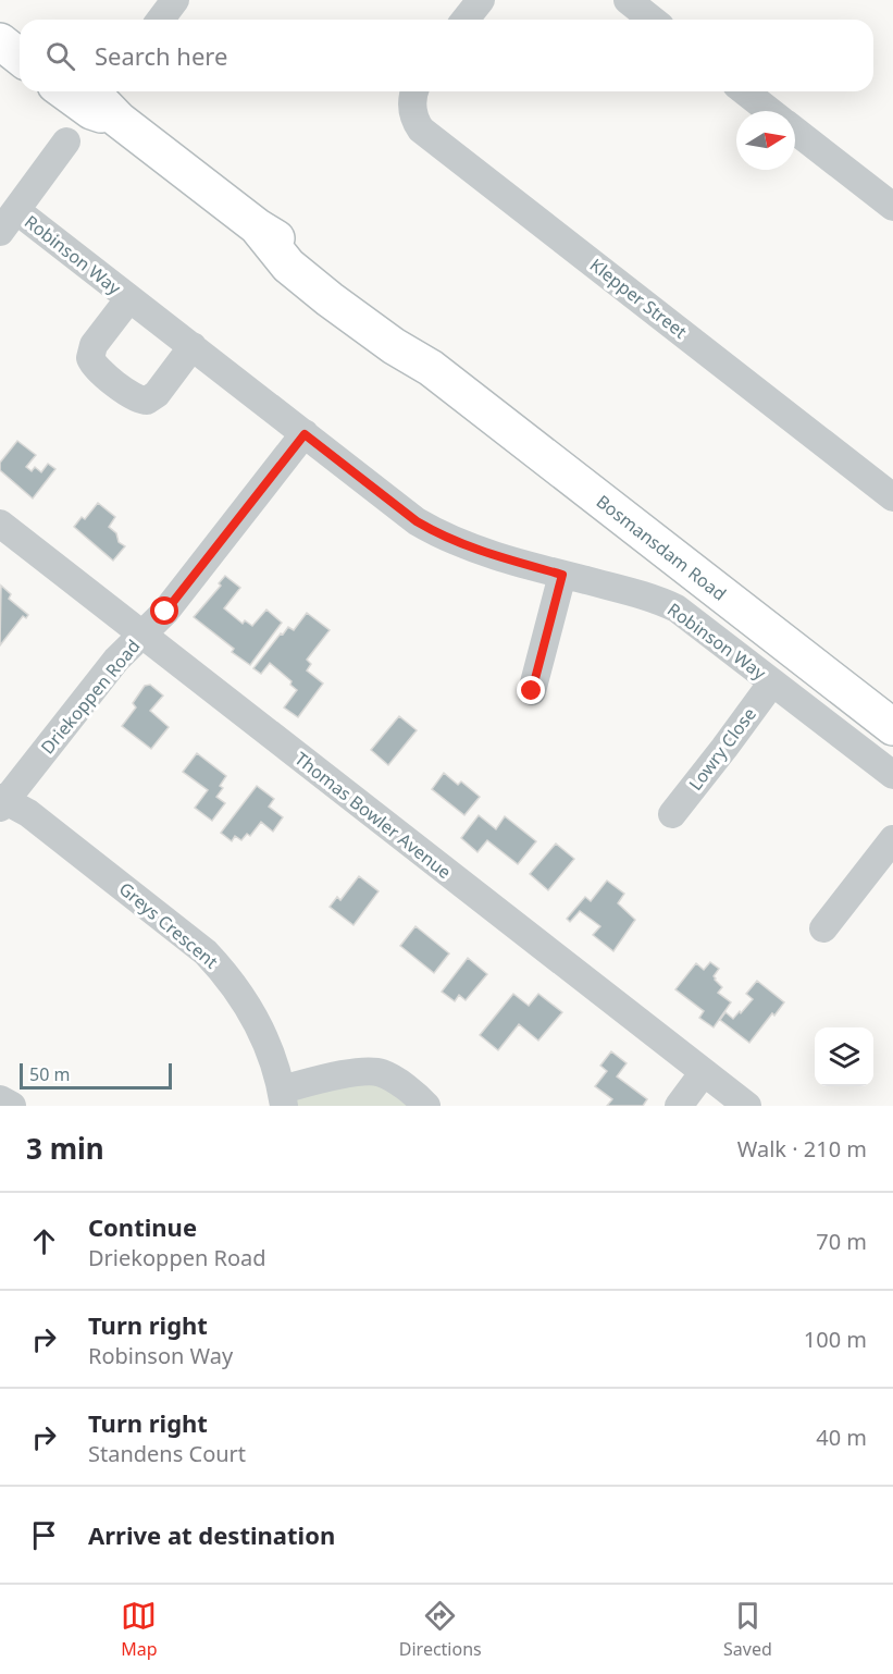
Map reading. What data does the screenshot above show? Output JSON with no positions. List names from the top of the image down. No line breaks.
{"streets":{"main road":["Bosmansdam Road"],"street":["Robinson Way","Klepper Street","Driekoppen Road","Lowry Close","Thomas Bowler Avenue","Greys Crescent"]},"crossings":[["Robinson Way","Driekoppen Road"],["Robinson Way","Lowry Close"],["Driekoppen Road","Thomas Bowler Avenue"],["Driekoppen Road","Greys Crescent"]],"scale_bar":"50 m","north":"right","page":{"search":"Search here","scale":"50 m","heading":["3 min","Walk · 210 m"],"list":[["Continue","Driekoppen Road","70 m"],["Turn right","Robinson Way","100 m"],["Turn right","Standens Court","40 m"],"Arrive at destination"],"nav":["Map","Directions","Saved"]}}
